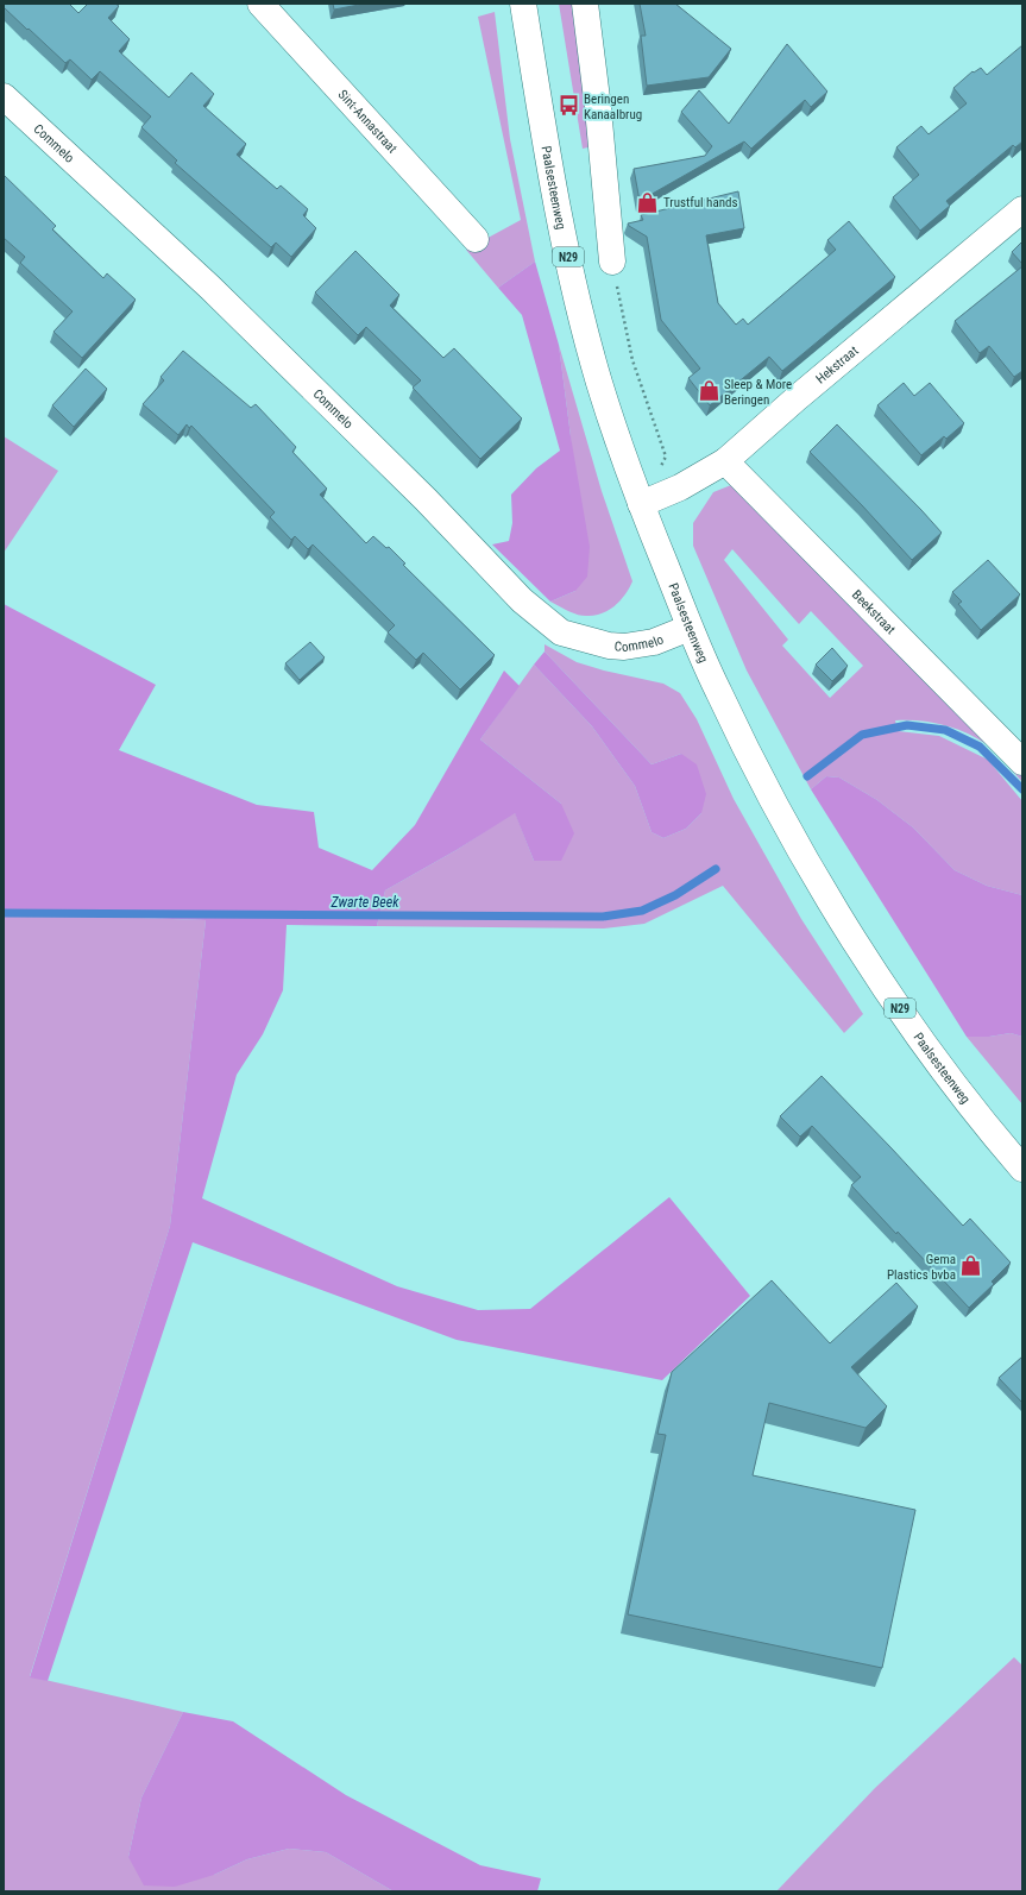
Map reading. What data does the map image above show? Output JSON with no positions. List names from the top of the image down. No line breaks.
{"streets":{"street":["Sint-Annastraat","Commelo","Paalsesteenweg","N29","Hekstraat","Beekstraat"]},"crossings":[["Commelo","Paalsesteenweg"],["Paalsesteenweg","Hekstraat"],["Hekstraat","Beekstraat"]],"water":["Zwarte Beek"],"places":{"bus stop":["Beringen Kanaalbrug"],"shop":["Trustful hands","Sleep & More Beringen","Gema Plastics bvba"]}}
